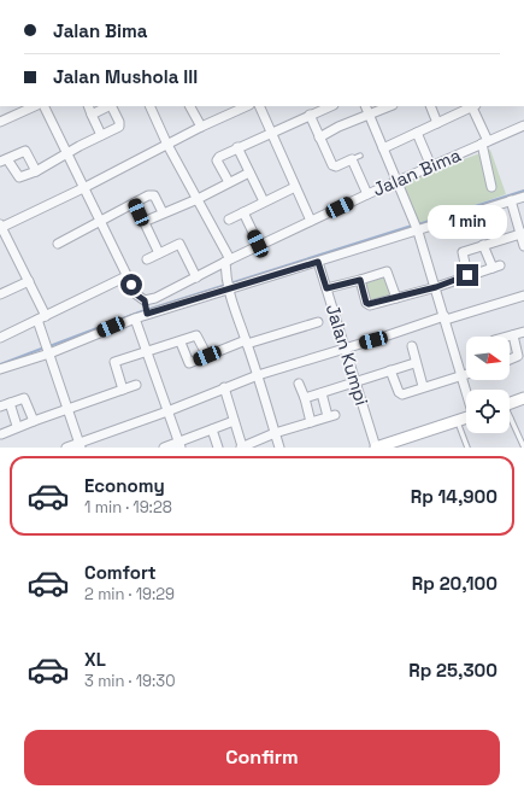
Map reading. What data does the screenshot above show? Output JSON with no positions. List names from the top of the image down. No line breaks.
{"streets":{"street":["Jalan Bima","Jalan Kumpi"]},"north":"right","page":{"banner":["Jalan Bima","Jalan Mushola III"],"bubble":"1 min","list":[{"name":"Economy","note":"1 min · 19:28","value":"Rp 14,900"},{"name":"Comfort","note":"2 min · 19:29","value":"Rp 20,100"},{"name":"XL","note":"3 min · 19:30","value":"Rp 25,300"}],"buttons":"Confirm"}}
